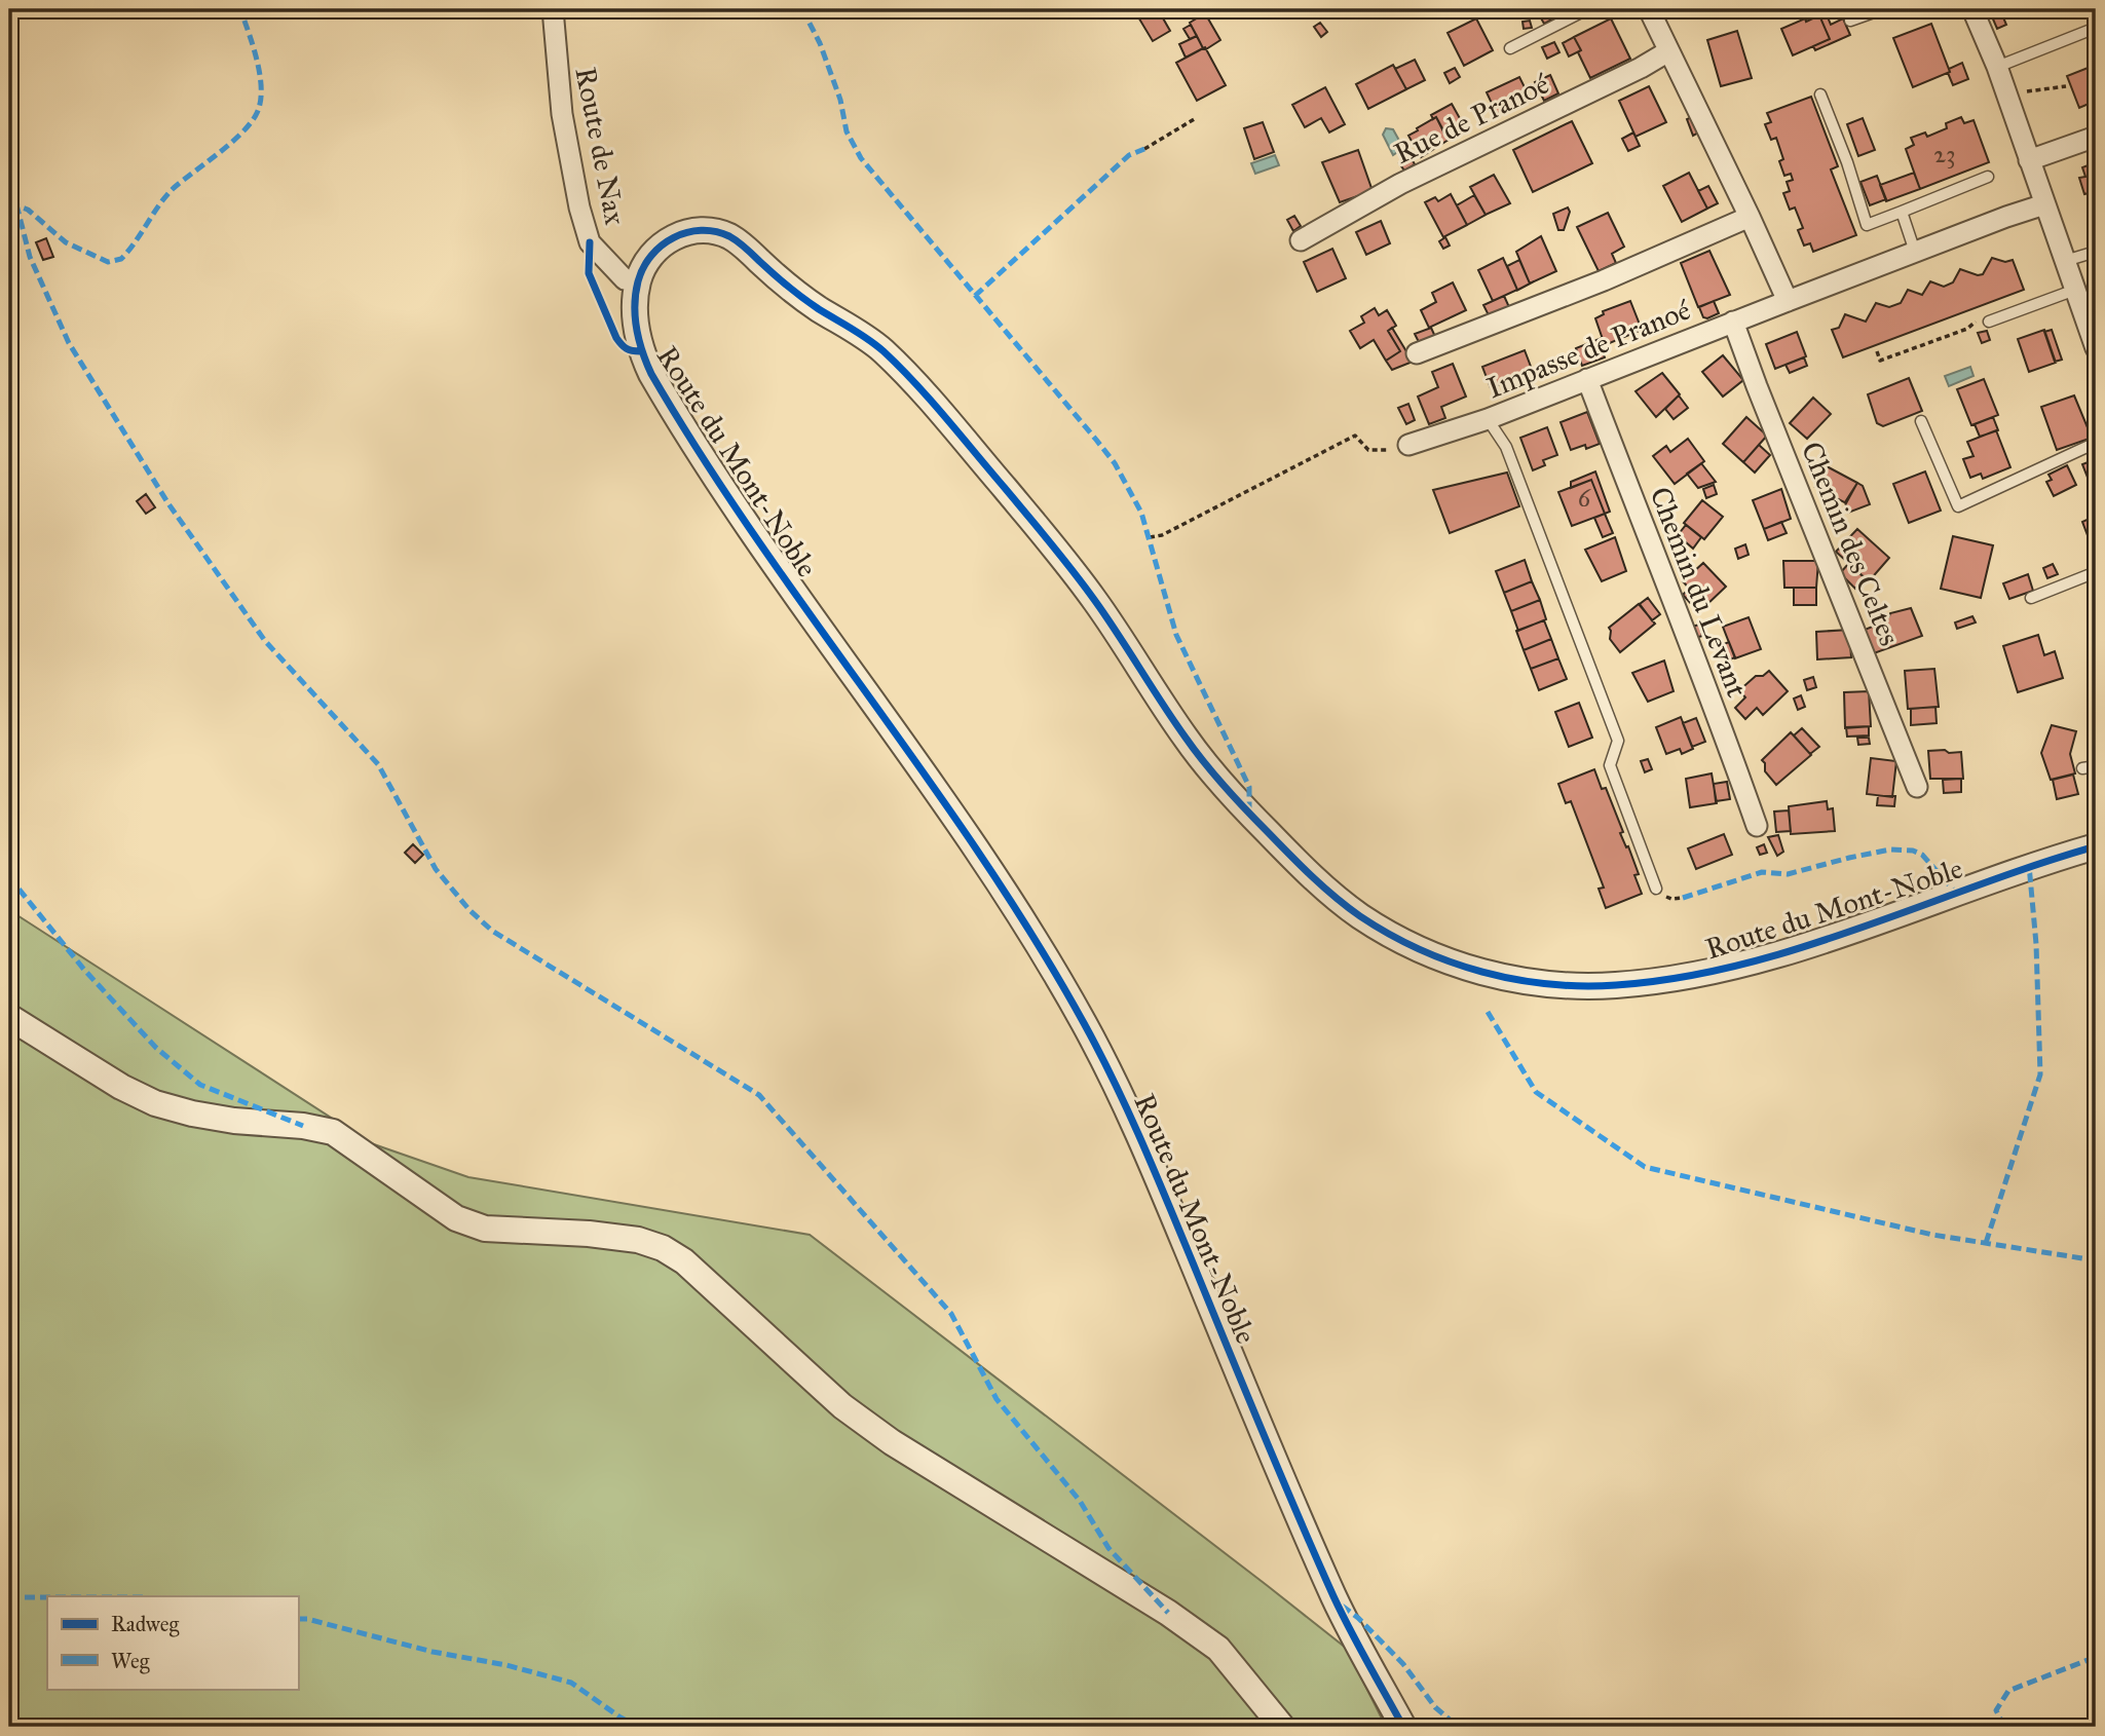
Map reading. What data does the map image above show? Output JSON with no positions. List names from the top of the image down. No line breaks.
{"streets":{"street":["Rue de Pranoé","Route de Nax","Impasse de Pranoé","Route du Mont-Noble","Chemin des Celtes","Chemin du Levant"]},"crossings":[["Impasse de Pranoé","Chemin des Celtes"],["Impasse de Pranoé","Chemin du Levant"]],"house_numbers":["23","6"],"legend":["Radweg","Weg"]}
